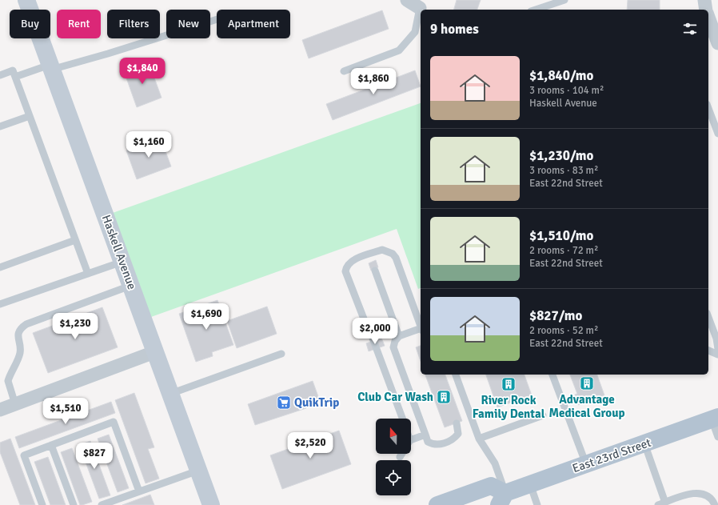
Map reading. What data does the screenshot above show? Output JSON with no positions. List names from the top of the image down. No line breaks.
{"streets":{"main road":["Haskell Avenue","East 23rd Street"]},"places":{"building":["Advantage Medical Group","River Rock Family Dental","Club Car Wash"],"supermarket":["QuikTrip"]},"north":"top","page":{"chip":["Buy","Rent","Filters","New","Apartment"],"heading":"9 homes","list":[{"name":"$1,840/mo","note":"3 rooms · 104 m² · Haskell Avenue"},{"name":"$1,230/mo","note":"3 rooms · 83 m² · East 22nd Street"},{"name":"$1,510/mo","note":"2 rooms · 72 m² · East 22nd Street"},{"name":"$827/mo","note":"2 rooms · 52 m² · East 22nd Street"}],"price":["$1,840","$1,860","$1,160","$1,690","$1,230","$2,000","$1,510","$2,520","$827"]}}
